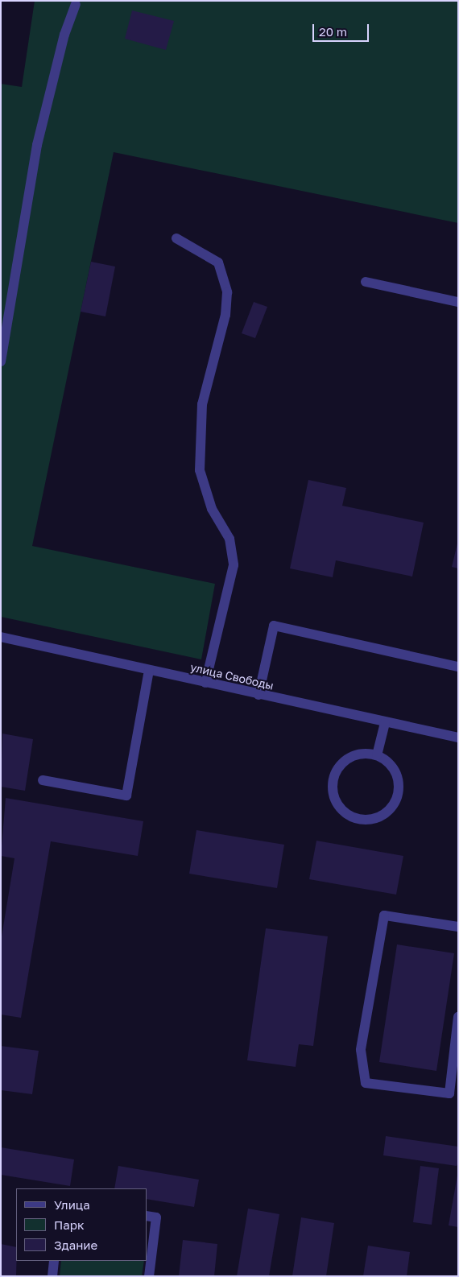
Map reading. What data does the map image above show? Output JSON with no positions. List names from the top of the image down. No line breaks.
{"streets":{"street":["улица Свободы"]},"legend":["Улица","Парк","Здание"],"scale_bar":"20 m"}
